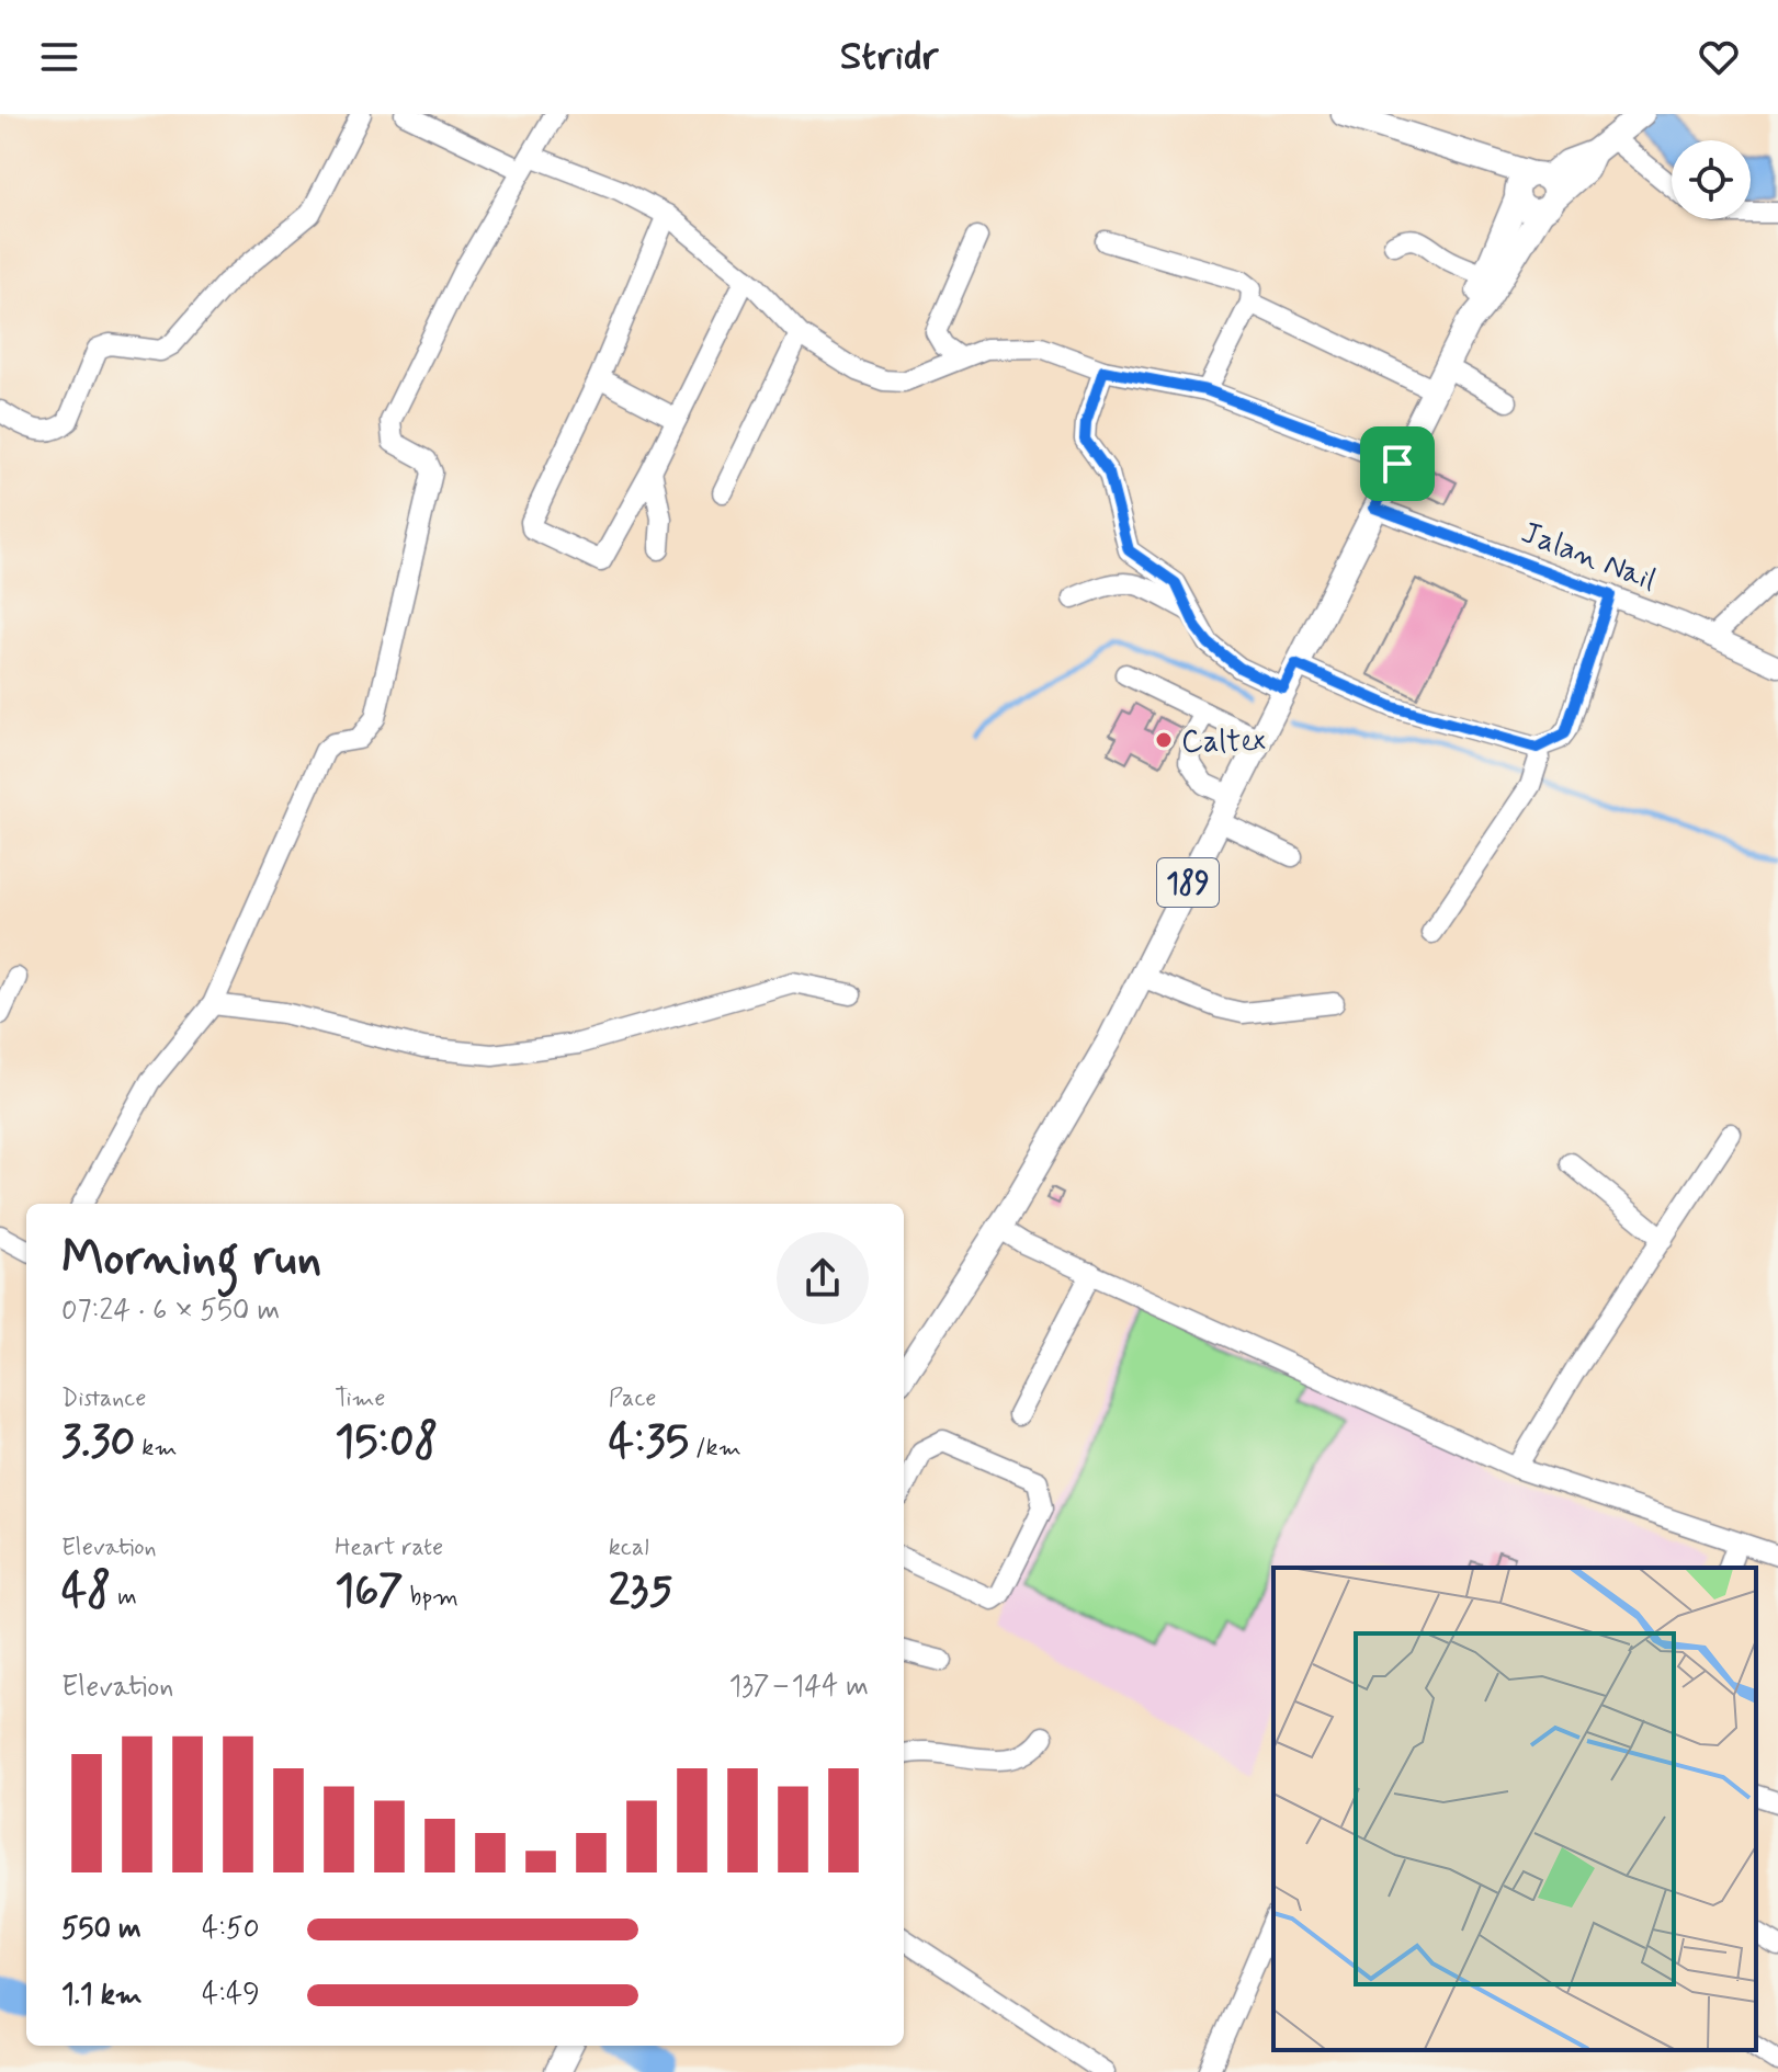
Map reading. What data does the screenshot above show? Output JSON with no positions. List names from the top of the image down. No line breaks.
{"streets":{"main road":["189"],"street":["Jalan Nail"]},"crossings":[["Jalan Nail","189"]],"places":["Caltex"],"page":{"header":"Stridr","heading":["Morning run","07:24 · 6 × 550 m"],"stats":[["Distance","3.30 km"],["Time","15:08"],["Pace","4:35 /km"],["Elevation","48 m"],["Heart rate","167 bpm"],["kcal","235"]],"chart":["Elevation","137–144 m"],"list":[{"name":"550 m","note":"4:50"},{"name":"1.1 km","note":"4:49"}]}}
